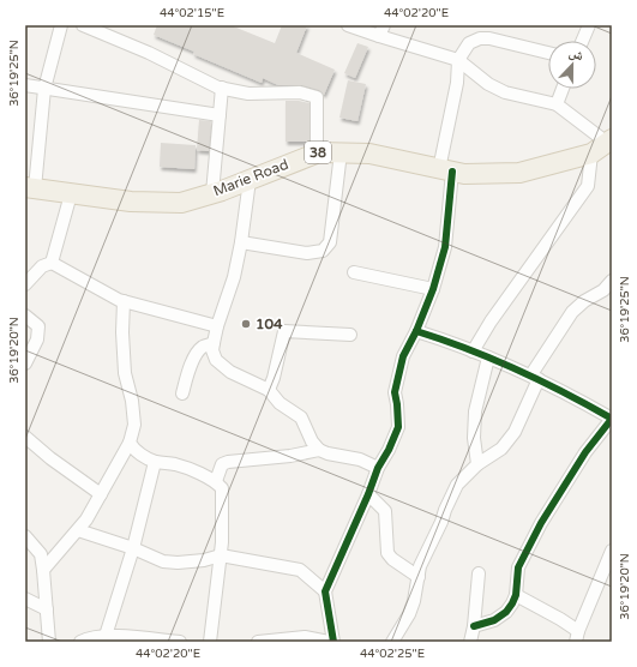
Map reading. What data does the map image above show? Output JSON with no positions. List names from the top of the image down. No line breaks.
{"streets":{"main road":["38","Marie Road"]},"places":["104"],"north":"top","coordinates":["44°02'15\"E","44°02'20\"E","36°19'25\"N","36°19'20\"N","44°02'25\"E"]}
